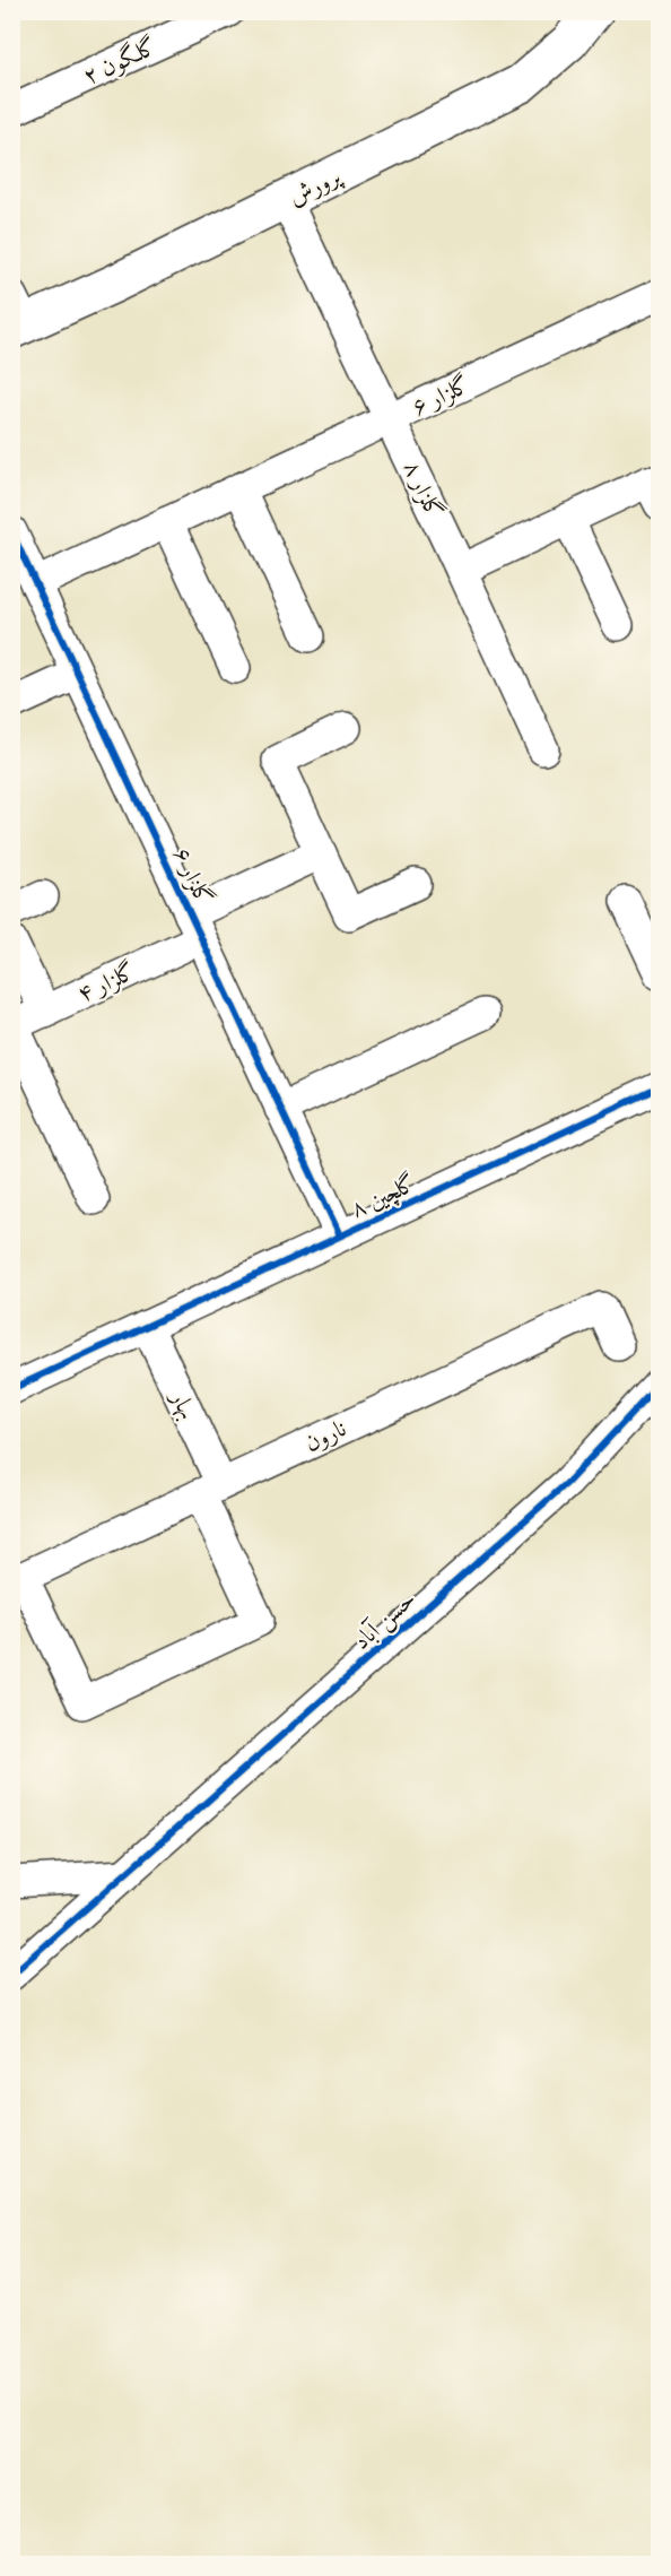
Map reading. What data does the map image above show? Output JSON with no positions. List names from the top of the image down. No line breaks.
{"streets":{"street":["گلگون ۲","پرورش","گلزار ۶","گلزار ۸","گلزار ۴","گلچین ۸","بهار","نارون","حسن آباد"]},"crossings":[["پرورش","گلزار ۸"],["گلزار ۶","گلزار ۸"],["گلزار ۶","گلزار ۴"],["گلزار ۶","گلچین ۸"],["گلچین ۸","بهار"],["بهار","نارون"]]}
